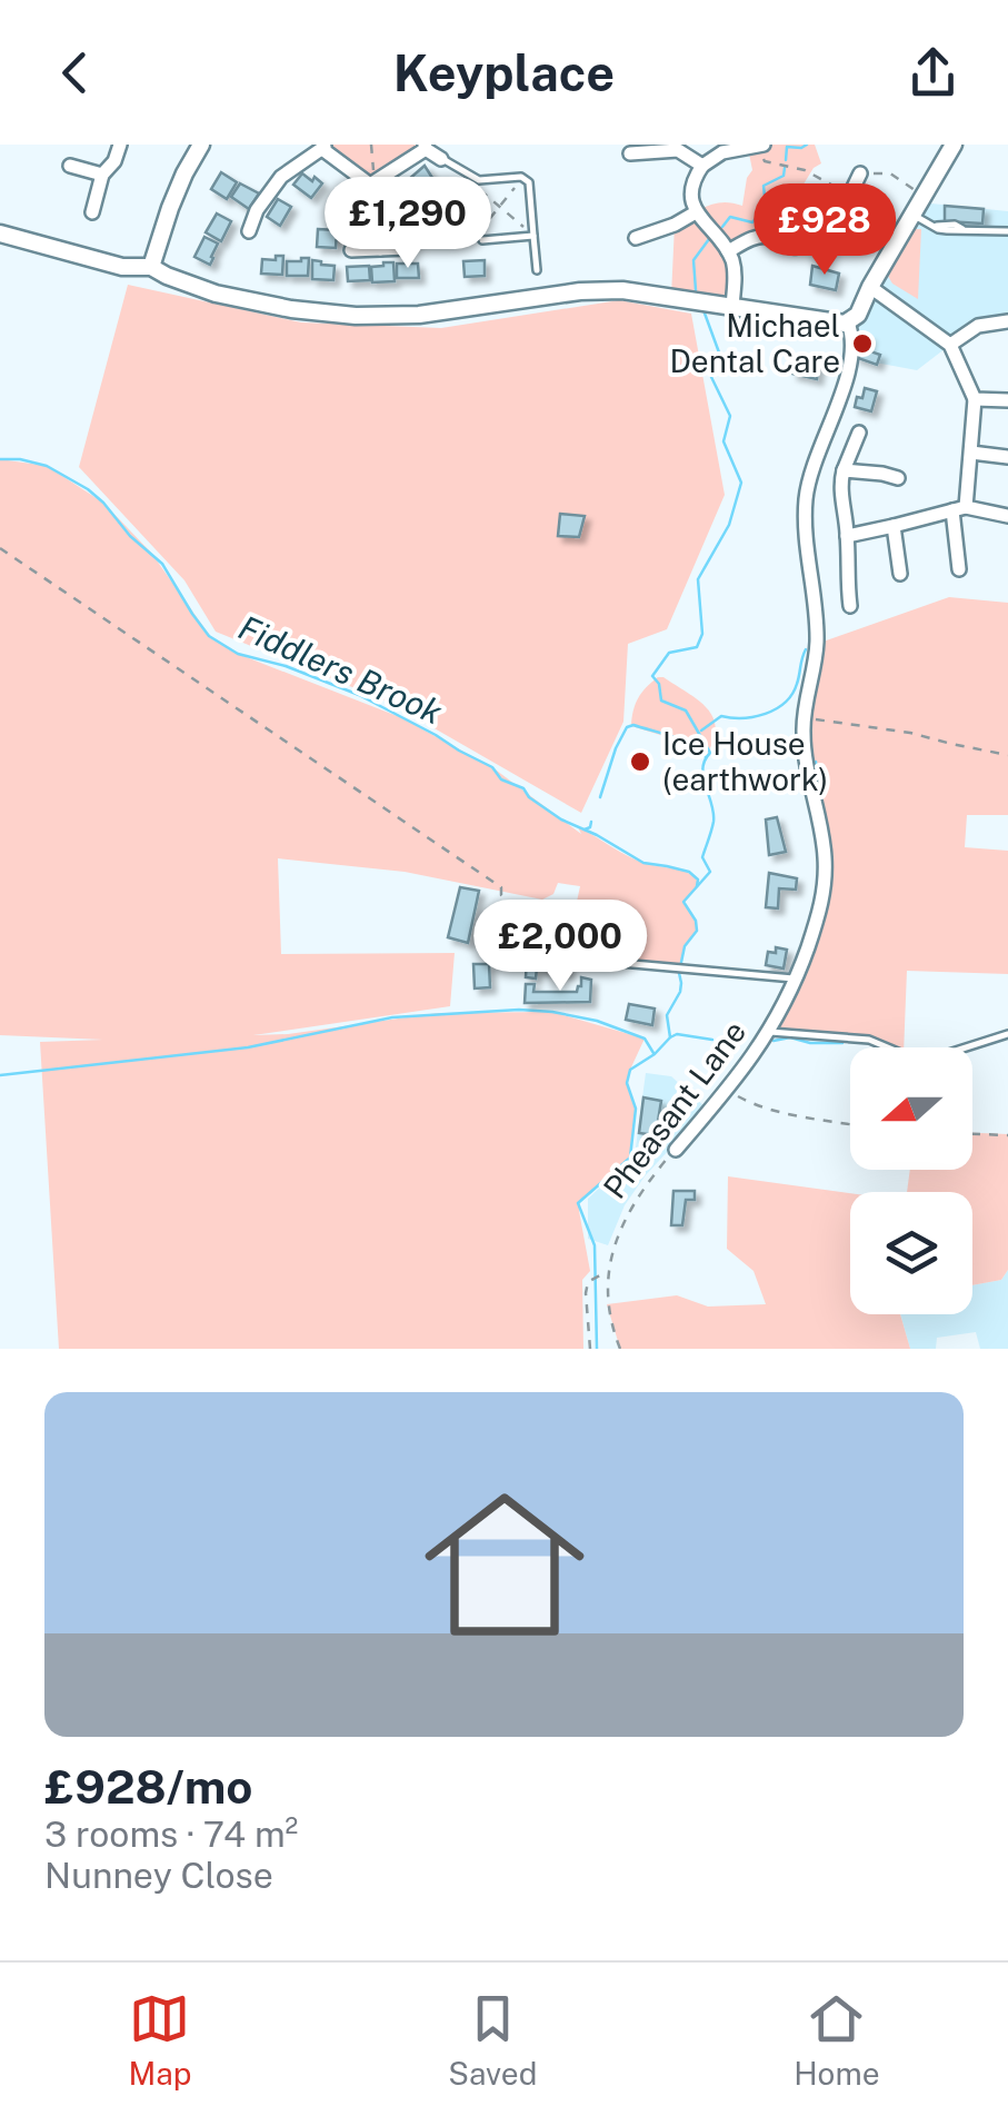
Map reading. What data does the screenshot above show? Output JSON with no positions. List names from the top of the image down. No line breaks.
{"streets":{"street":["Pheasant Lane"]},"water":["Fiddlers Brook"],"places":["Michael Dental Care","Ice House (earthwork)"],"north":"left","page":{"header":"Keyplace","price":["£1,290","£928","£2,000"],"list":[{"name":"£928/mo","note":"3 rooms · 74 m² · Nunney Close"}],"tabs":["Map","Saved","Home"]}}
